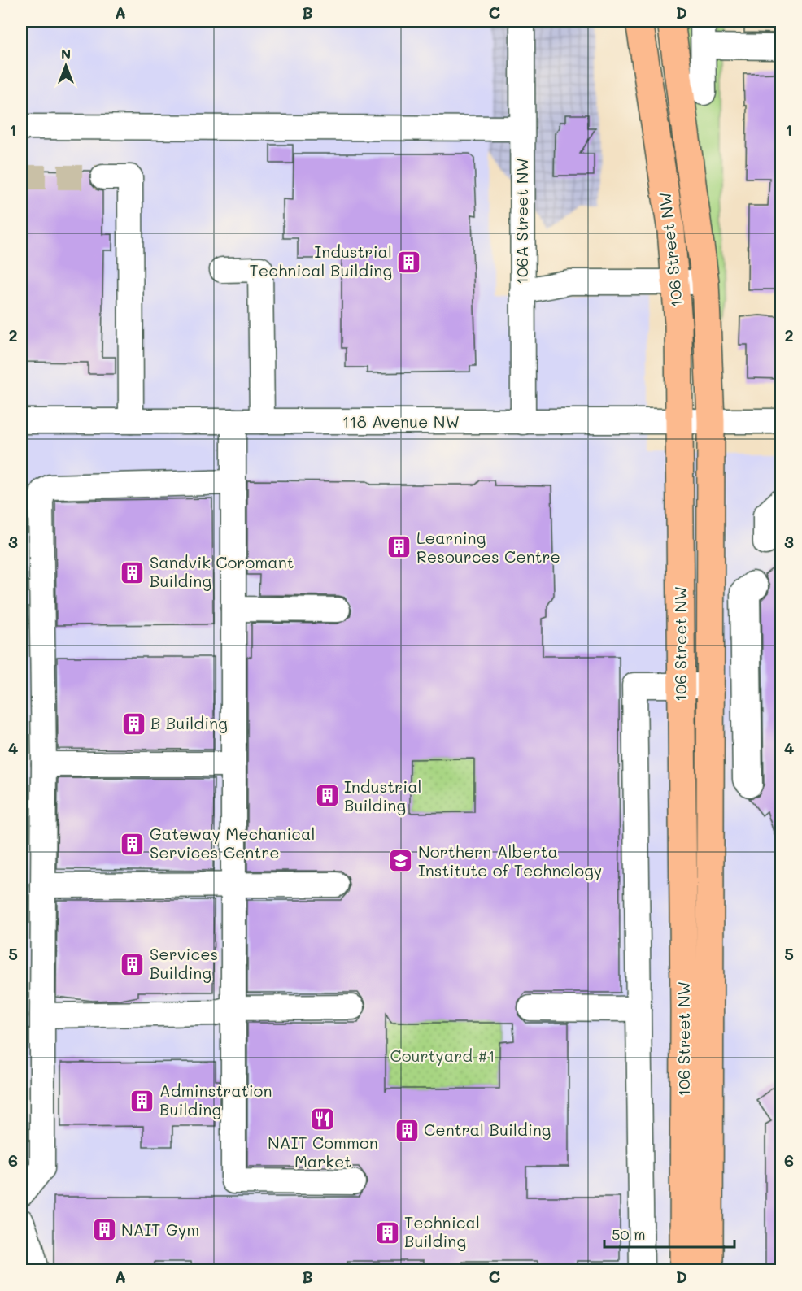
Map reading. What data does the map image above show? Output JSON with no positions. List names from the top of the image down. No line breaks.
{"streets":{"main road":["106 Street NW"],"street":["106A Street NW","118 Avenue NW"]},"crossings":[["106A Street NW","118 Avenue NW"],["106 Street NW","118 Avenue NW"]],"parks":["Courtyard #1"],"places":{"building":["Industrial Technical Building","Learning Resources Centre","Sandvik Coromant Building","B Building","Industrial Building","Gateway Mechanical Services Centre","Services Building","Adminstration Building","Central Building","NAIT Gym","Technical Building"],"school or university":["Northern Alberta Institute of Technology"],"restaurant":["NAIT Common Market"]},"scale_bar":"50 m","north":"top","grid":{"columns":["A","B","C","D"],"rows":["1","2","3","4","5","6"]}}
